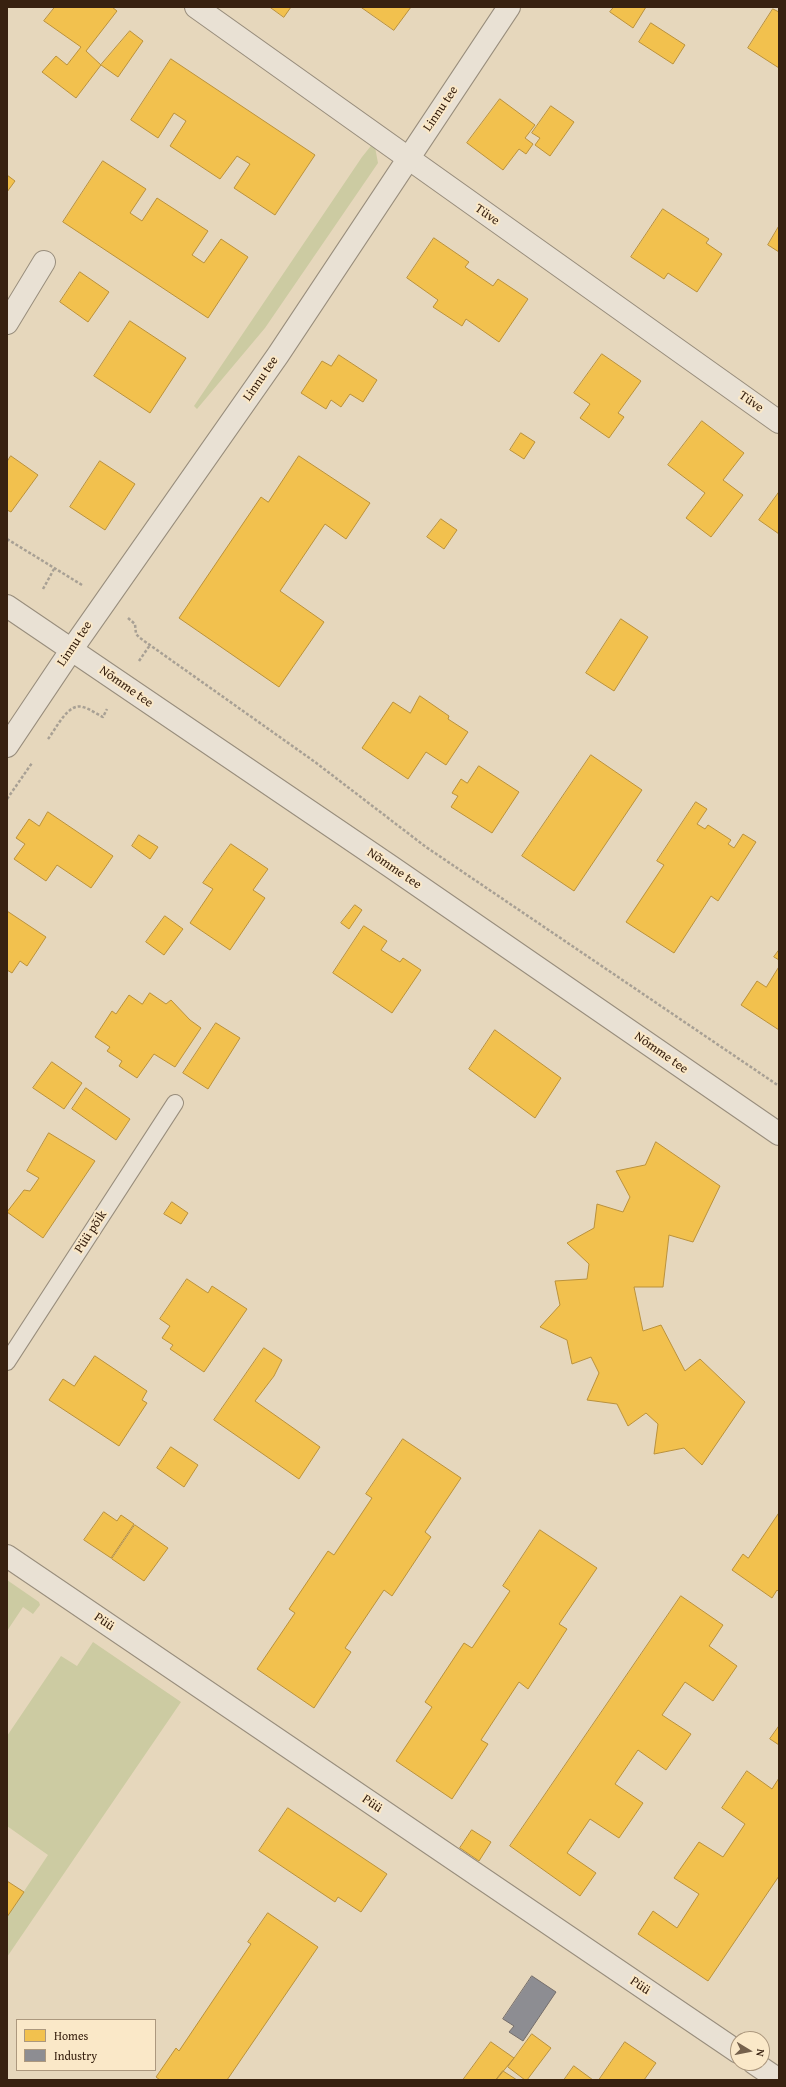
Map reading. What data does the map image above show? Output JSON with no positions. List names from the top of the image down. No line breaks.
{"streets":{"street":["Linnu tee","Tüve","Nõmme tee","Püü"],"lane":["Püü põik"]},"crossings":[["Linnu tee","Tüve"],["Linnu tee","Nõmme tee"]],"legend":["Homes","Industry"],"north":"right"}
